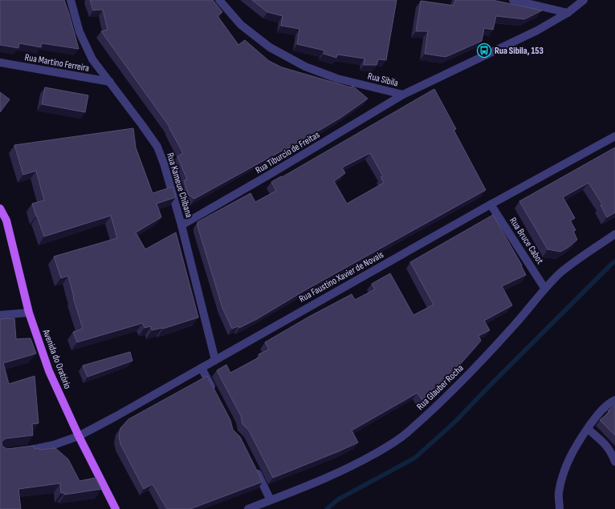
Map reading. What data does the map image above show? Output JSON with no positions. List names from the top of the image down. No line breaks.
{"streets":{"main road":["Avenida do Oratório"],"street":["Rua Martino Ferreira","Rua Sibila","Rua Tiburcio de Freitas","Rua Kameue Chibana","Rua Bruce Cabot","Rua Faustino Xavier de Novais","Rua Glauber Rocha"]},"crossings":[["Rua Martino Ferreira","Rua Kameue Chibana"],["Rua Sibila","Rua Tiburcio de Freitas"],["Rua Tiburcio de Freitas","Rua Kameue Chibana"],["Rua Kameue Chibana","Rua Faustino Xavier de Novais"],["Rua Bruce Cabot","Rua Faustino Xavier de Novais"],["Rua Bruce Cabot","Rua Glauber Rocha"],["Rua Faustino Xavier de Novais","Avenida do Oratório"]],"places":{"bus stop":["Rua Sibila, 153"]}}
